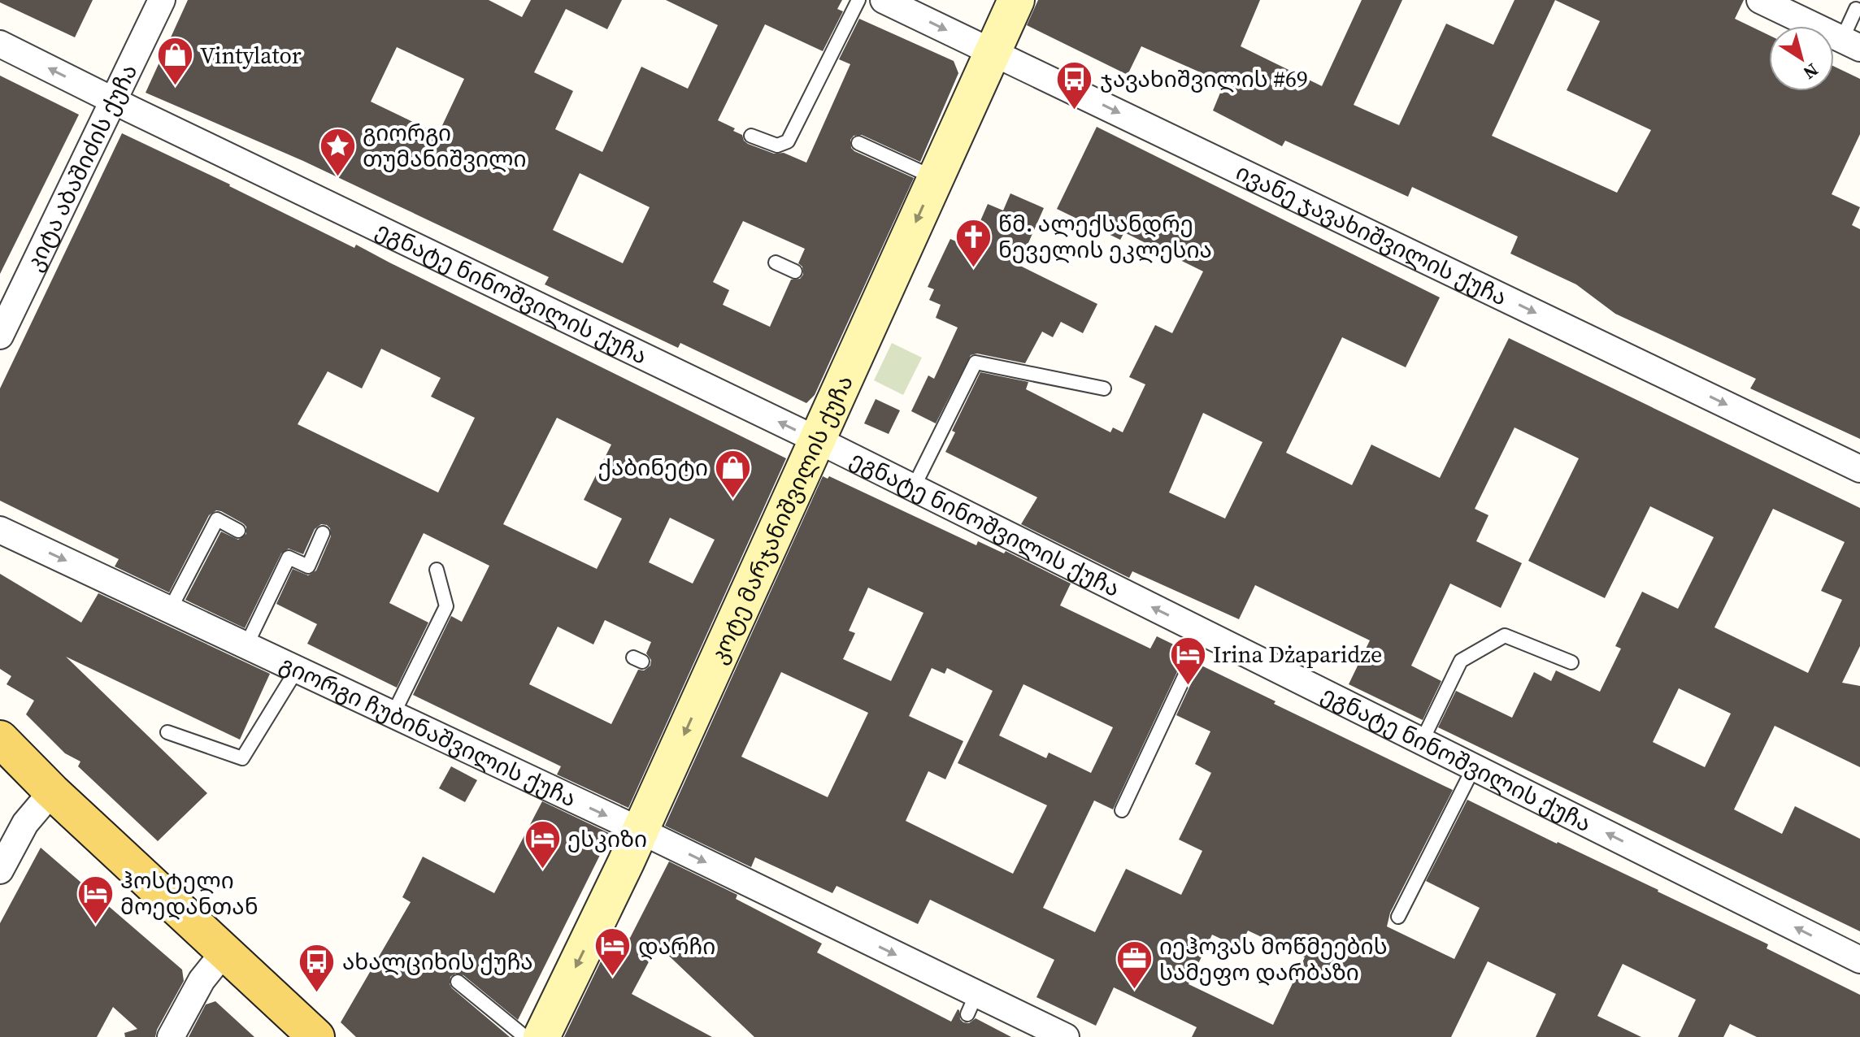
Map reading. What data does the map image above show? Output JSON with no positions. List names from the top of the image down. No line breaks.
{"streets":{"main road":["კოტე მარჯანიშვილის ქუჩა"],"street":["კიტა აბაშიძის ქუჩა","ივანე ჯავახიშვილის ქუჩა","ეგნატე ნინოშვილის ქუჩა","გიორგი ჩუბინაშვილის ქუჩა"]},"crossings":[["კიტა აბაშიძის ქუჩა","ეგნატე ნინოშვილის ქუჩა"],["ივანე ჯავახიშვილის ქუჩა","კოტე მარჯანიშვილის ქუჩა"],["ეგნატე ნინოშვილის ქუჩა","კოტე მარჯანიშვილის ქუჩა"],["კოტე მარჯანიშვილის ქუჩა","გიორგი ჩუბინაშვილის ქუჩა"]],"one_way":["ივანე ჯავახიშვილის ქუჩა","ეგნატე ნინოშვილის ქუჩა","კოტე მარჯანიშვილის ქუჩა","გიორგი ჩუბინაშვილის ქუჩა"],"places":{"shop":["Vintylator","ქაბინეტი"],"bus stop":["ჯავახიშვილის #69","ახალციხის ქუჩა"],"place":["გიორგი თუმანიშვილი"],"church":["წმ. ალექსანდრე ნეველის ეკლესია"],"hotel":["Irina Dżaparidze","ესკიზი","ჰოსტელი მოედანთან","დარჩი"],"office":["იეჰოვას მოწმეების სამეფო დარბაზი"]},"north":"bottom right"}
